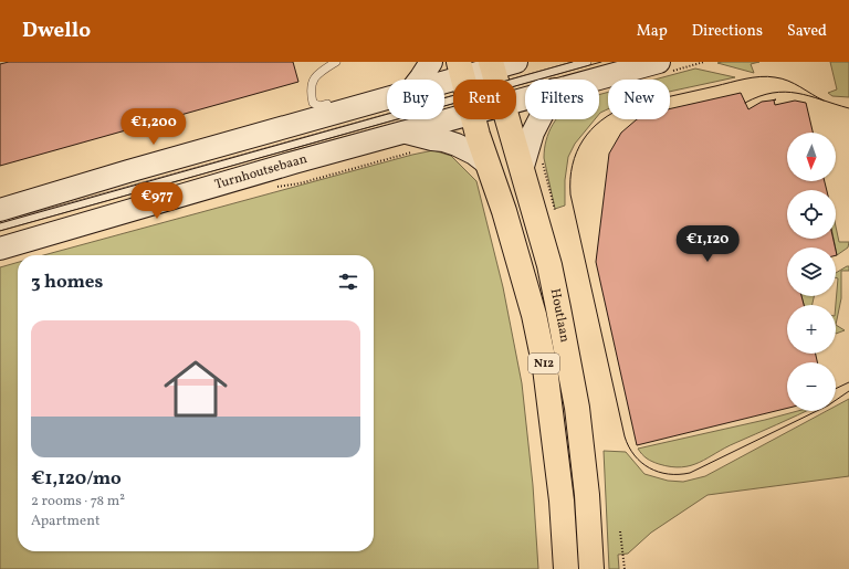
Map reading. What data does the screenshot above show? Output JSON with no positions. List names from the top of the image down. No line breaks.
{"streets":{"main road":["Turnhoutsebaan","Houtlaan","N12"]},"north":"bottom","page":{"header":"Dwello","nav":["Map","Directions","Saved"],"chip":["Buy","Rent","Filters","New"],"price":["€1,200","€977","€1,120"],"map_buttons":["+","−"],"heading":"3 homes","list":[{"name":"€1,120/mo","note":"2 rooms · 78 m² · Apartment"}]}}
